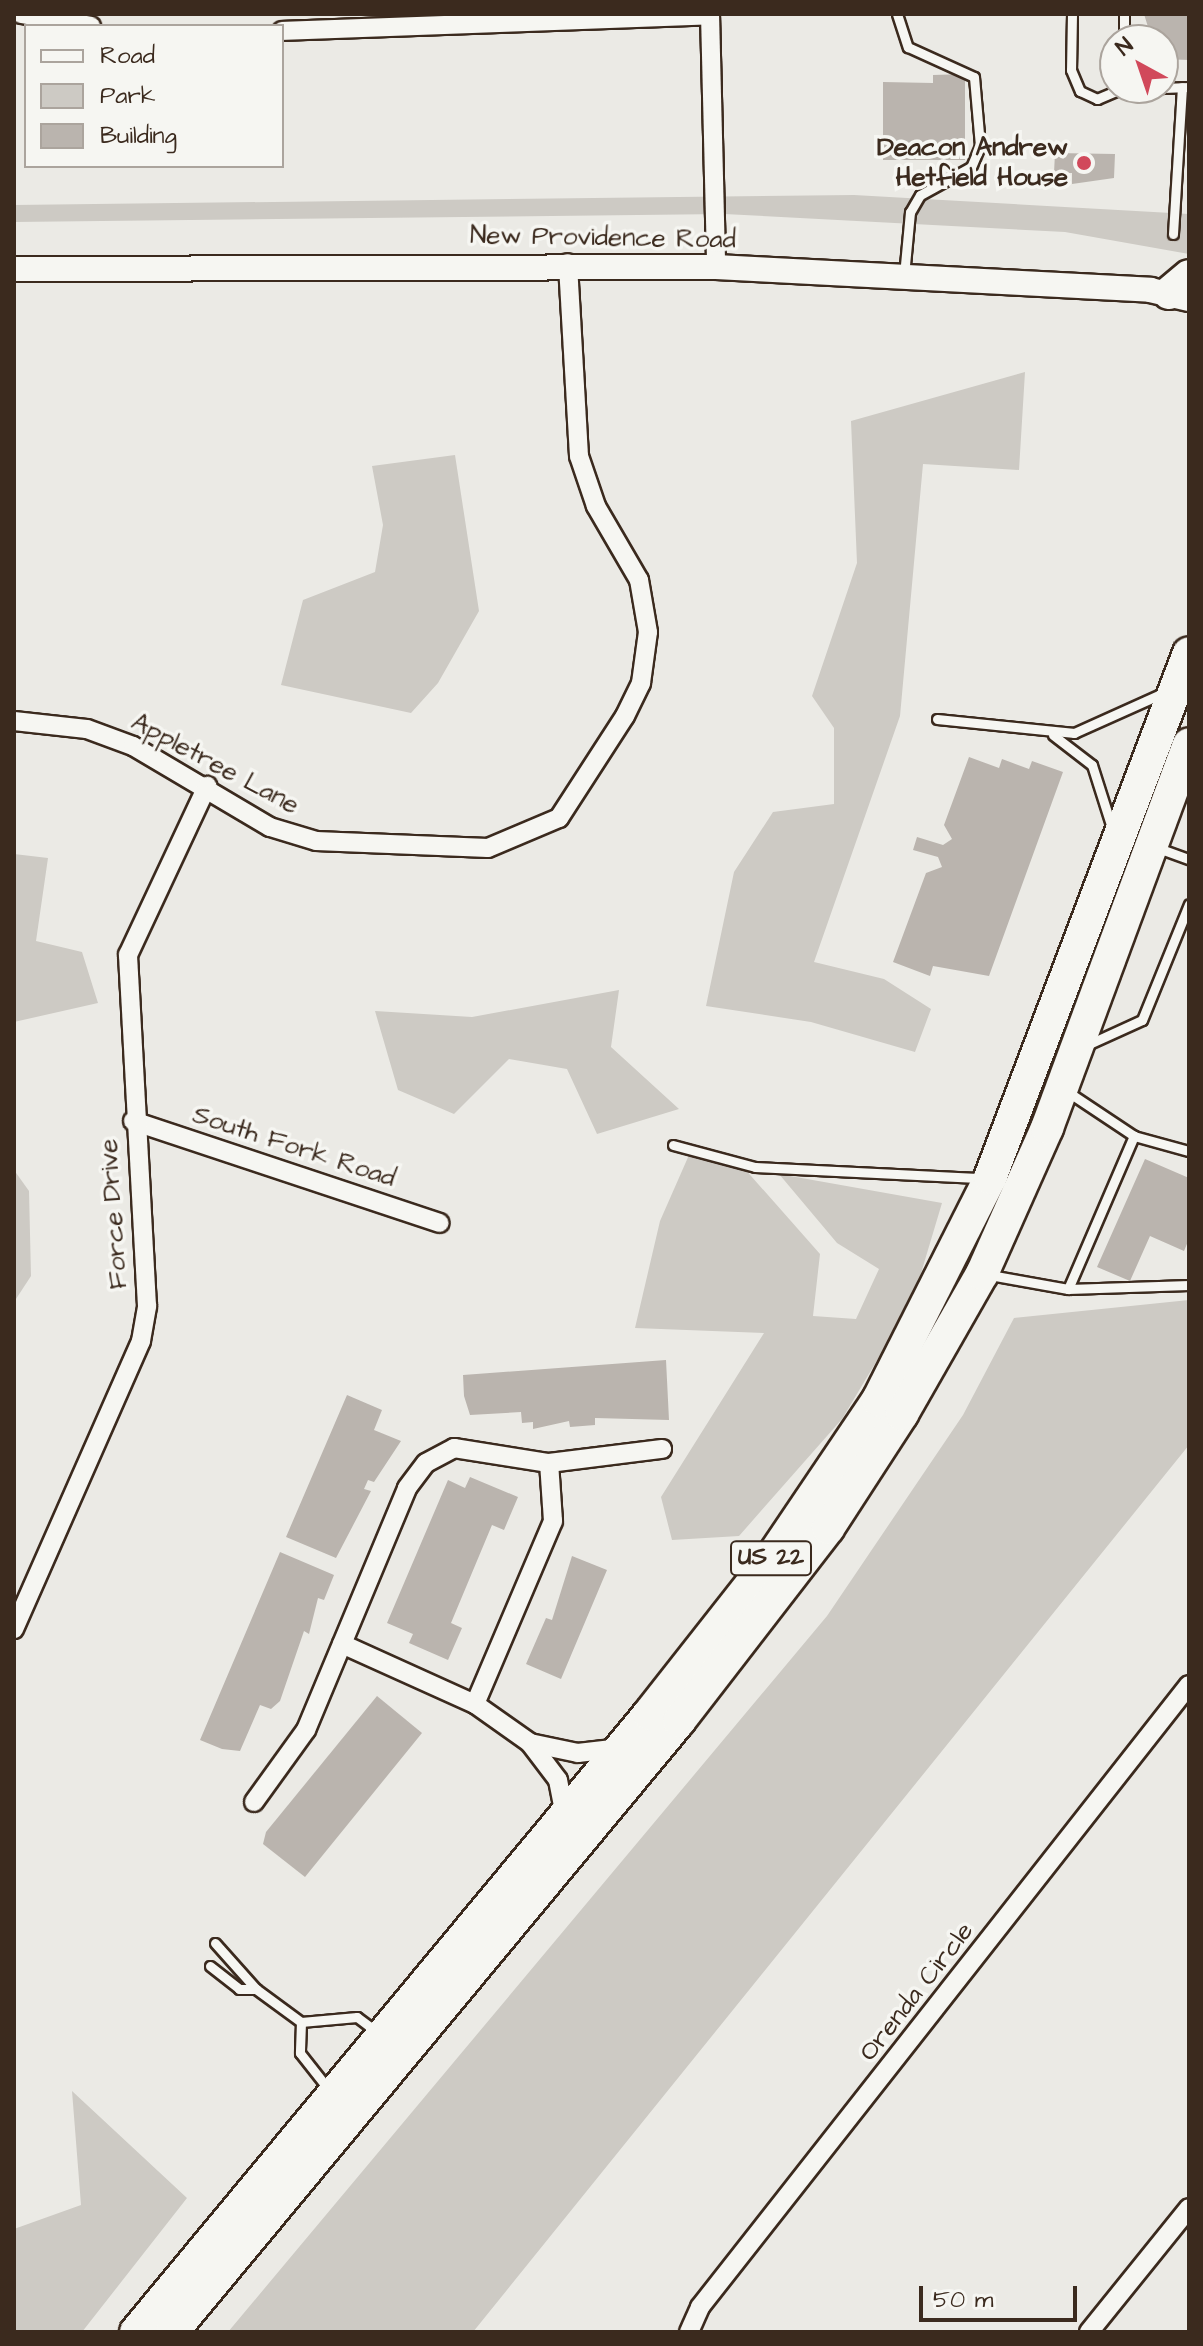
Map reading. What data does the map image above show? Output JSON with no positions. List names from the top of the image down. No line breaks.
{"streets":{"highway":["US 22"],"street":["New Providence Road","Appletree Lane","South Fork Road","Force Drive","Orenda Circle"]},"crossings":[["New Providence Road","Appletree Lane"],["Appletree Lane","Force Drive"],["South Fork Road","Force Drive"]],"places":["Deacon Andrew Hetfield House"],"legend":["Road","Park","Building"],"scale_bar":"50 m","north":"top left"}
